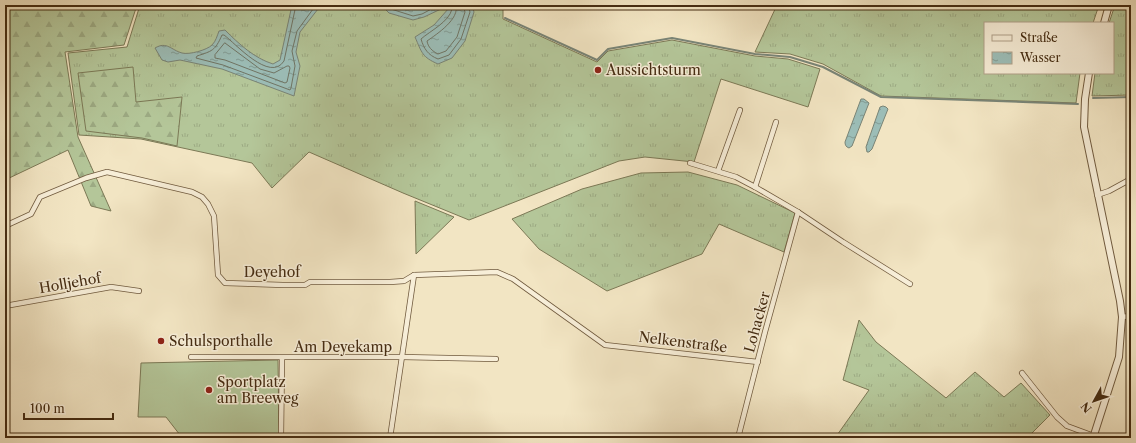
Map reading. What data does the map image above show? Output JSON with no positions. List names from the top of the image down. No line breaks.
{"streets":{"street":["Deyehof","Holljehof","Lohacker","Nelkenstraße","Am Deyekamp"]},"crossings":[["Deyehof","Nelkenstraße"],["Lohacker","Nelkenstraße"]],"places":["Aussichtsturm","Schulsporthalle","Sportplatz am Breeweg"],"legend":["Straße","Wasser"],"scale_bar":"100 m","north":"bottom left"}
